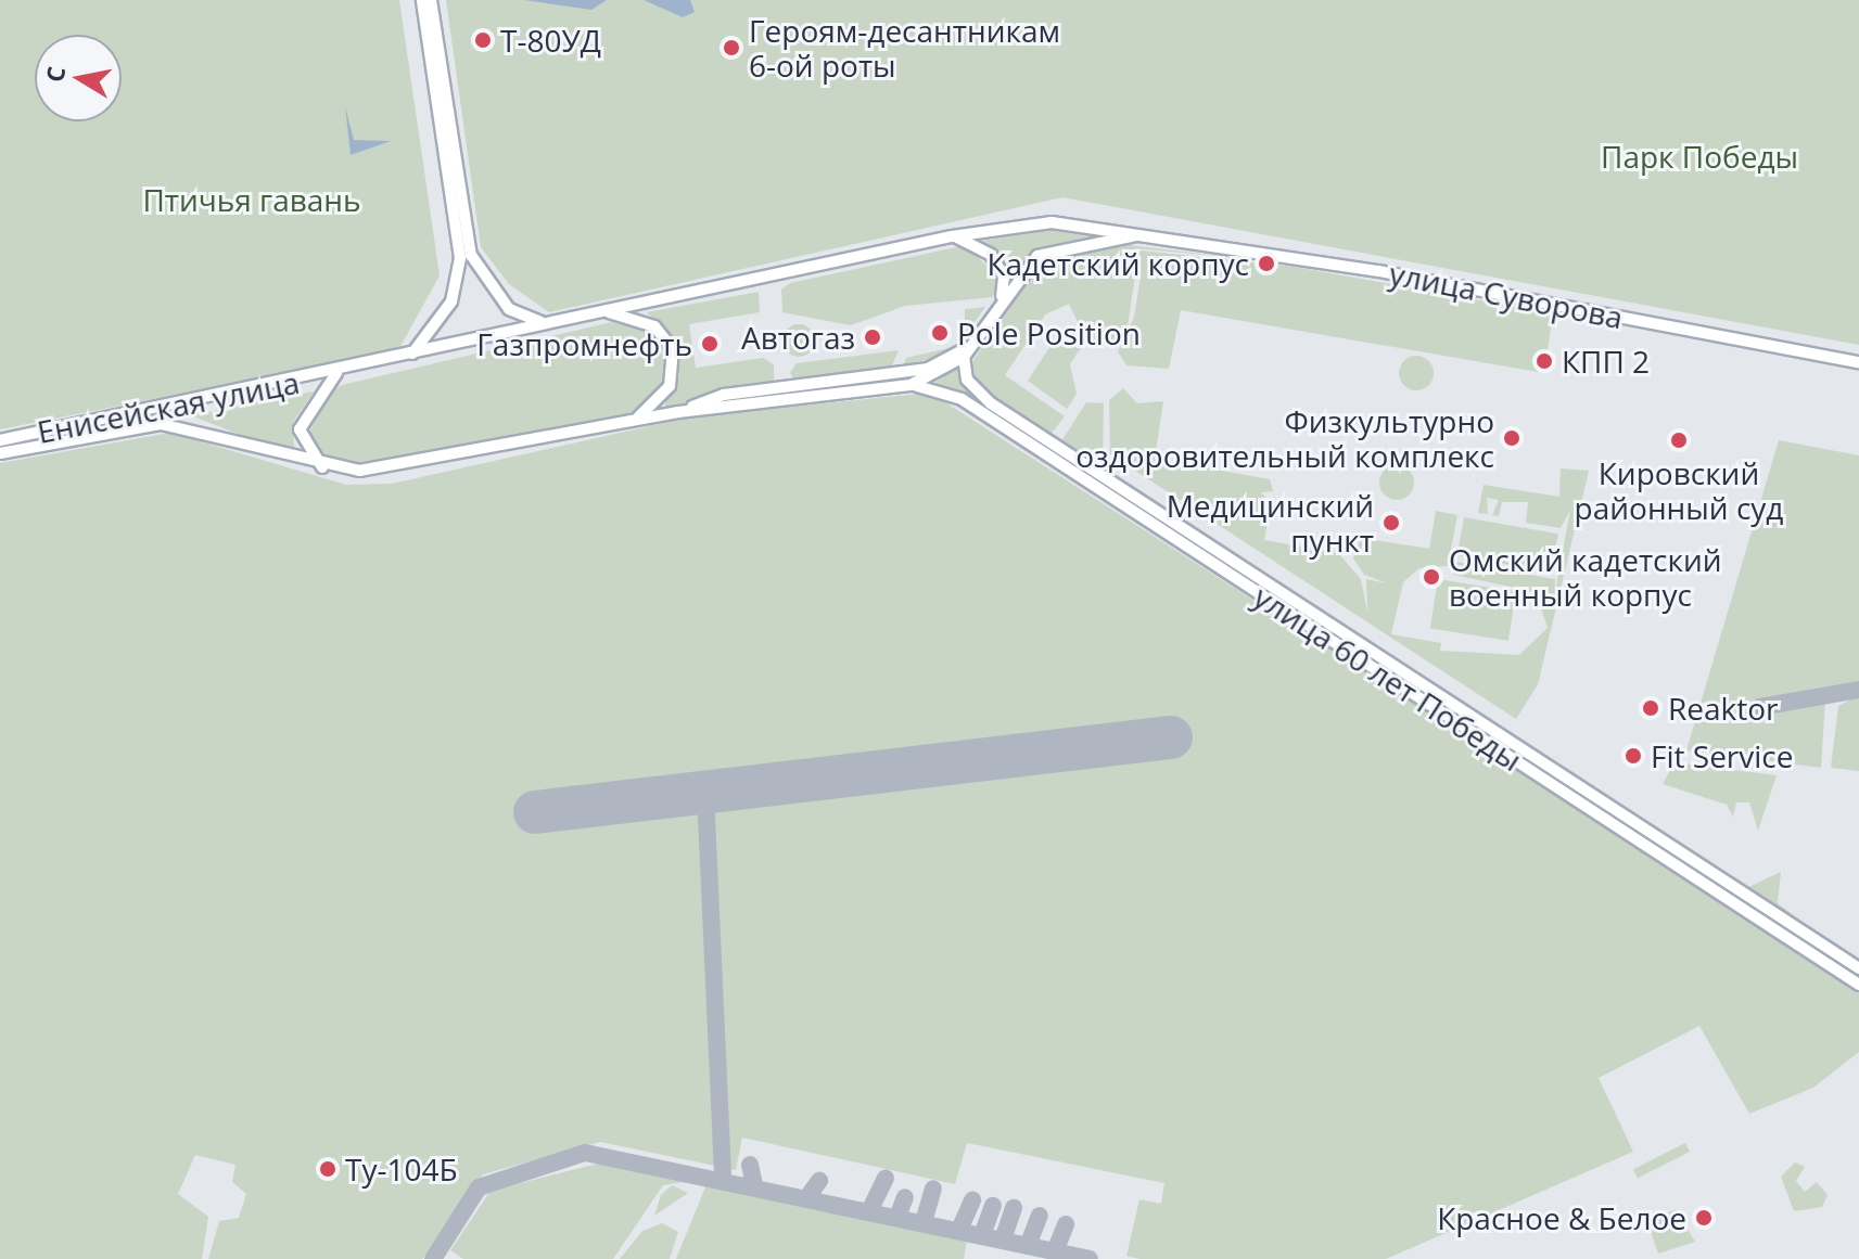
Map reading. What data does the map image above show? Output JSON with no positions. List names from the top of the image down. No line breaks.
{"streets":{"main road":["улица Суворова","Енисейская улица","улица 60 лет Победы"]},"crossings":[["улица Суворова","Енисейская улица"]],"parks":["Парк Победы","Птичья гавань"],"places":["Т-80УД","Героям-десантникам 6-ой роты","Кадетский корпус","Pole Position","Автогаз","Газпромнефть","КПП 2","Физкультурно оздоровительный комплекс","Кировский районный суд","Медицинский пункт","Омский кадетский военный корпус","Reaktor","Fit Service","Ту-104Б","Красное & Белое"],"north":"left"}
